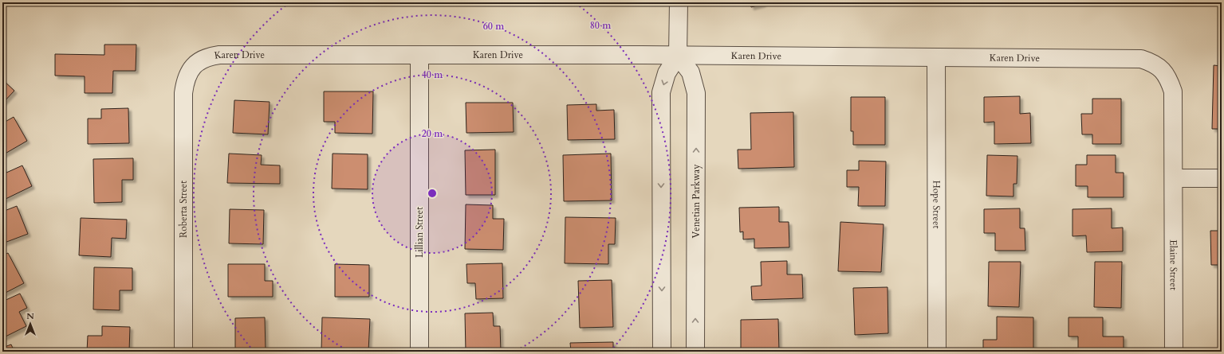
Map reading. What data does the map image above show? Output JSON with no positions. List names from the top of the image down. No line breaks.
{"streets":{"street":["Karen Drive","Venetian Parkway","Hope Street","Roberta Street","Lillian Street","Elaine Street"]},"crossings":[["Karen Drive","Venetian Parkway"],["Karen Drive","Hope Street"],["Karen Drive","Roberta Street"],["Karen Drive","Lillian Street"],["Karen Drive","Elaine Street"]],"north":"top","rings":["80 m","60 m","40 m","20 m"]}
